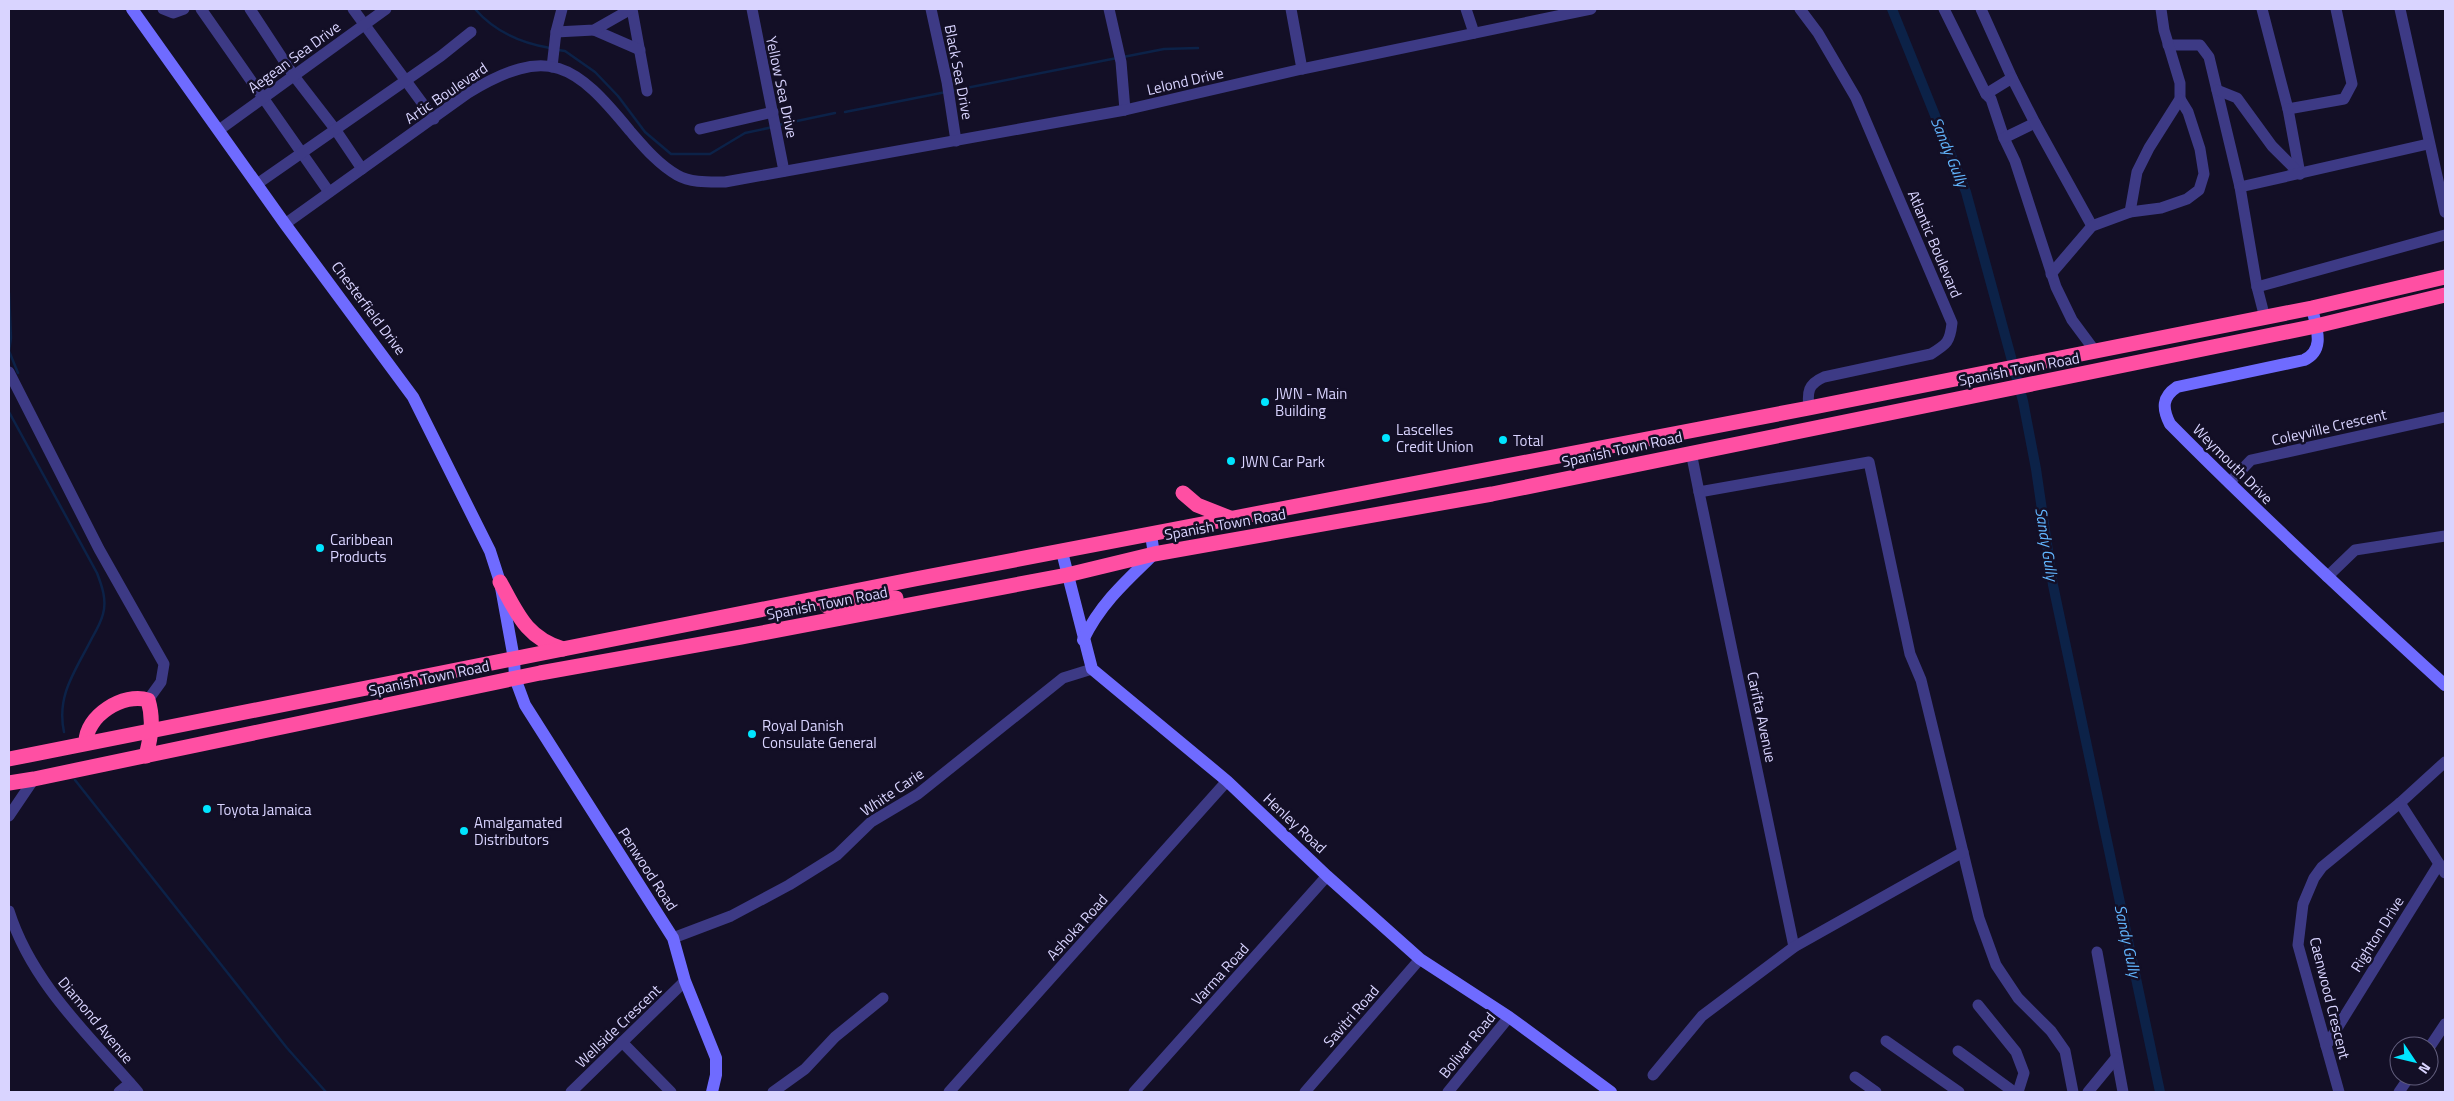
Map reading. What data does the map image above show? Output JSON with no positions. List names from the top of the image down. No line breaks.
{"streets":{"highway":["Spanish Town Road"],"street":["Aegean Sea Drive","Black Sea Drive","Lelond Drive","Yellow Sea Drive","Artic Boulevard","Atlantic Boulevard","Chesterfield Drive","Coleyville Crescent","Weymouth Drive","Carifta Avenue","White Carie","Henley Road","Penwood Road","Ashoka Road","Righton Drive","Varma Road","Caenwood Crescent","Savitri Road","Diamond Avenue","Wellside Crescent","Bolivar Road"]},"crossings":[["Aegean Sea Drive","Chesterfield Drive"],["Black Sea Drive","Lelond Drive"],["Lelond Drive","Yellow Sea Drive"],["Lelond Drive","Artic Boulevard"],["Yellow Sea Drive","Artic Boulevard"],["Artic Boulevard","Chesterfield Drive"],["Atlantic Boulevard","Spanish Town Road"],["Chesterfield Drive","Spanish Town Road"],["Chesterfield Drive","Penwood Road"],["Spanish Town Road","Weymouth Drive"],["Spanish Town Road","Carifta Avenue"],["Spanish Town Road","Penwood Road"],["Coleyville Crescent","Weymouth Drive"],["White Carie","Henley Road"],["White Carie","Penwood Road"],["Henley Road","Ashoka Road"],["Henley Road","Varma Road"],["Henley Road","Savitri Road"],["Henley Road","Bolivar Road"],["Penwood Road","Wellside Crescent"],["Righton Drive","Caenwood Crescent"]],"water":["Sandy Gully"],"places":["JWN - Main Building","Lascelles Credit Union","Total","JWN Car Park","Caribbean Products","Royal Danish Consulate General","Toyota Jamaica","Amalgamated Distributors"],"north":"bottom right"}
